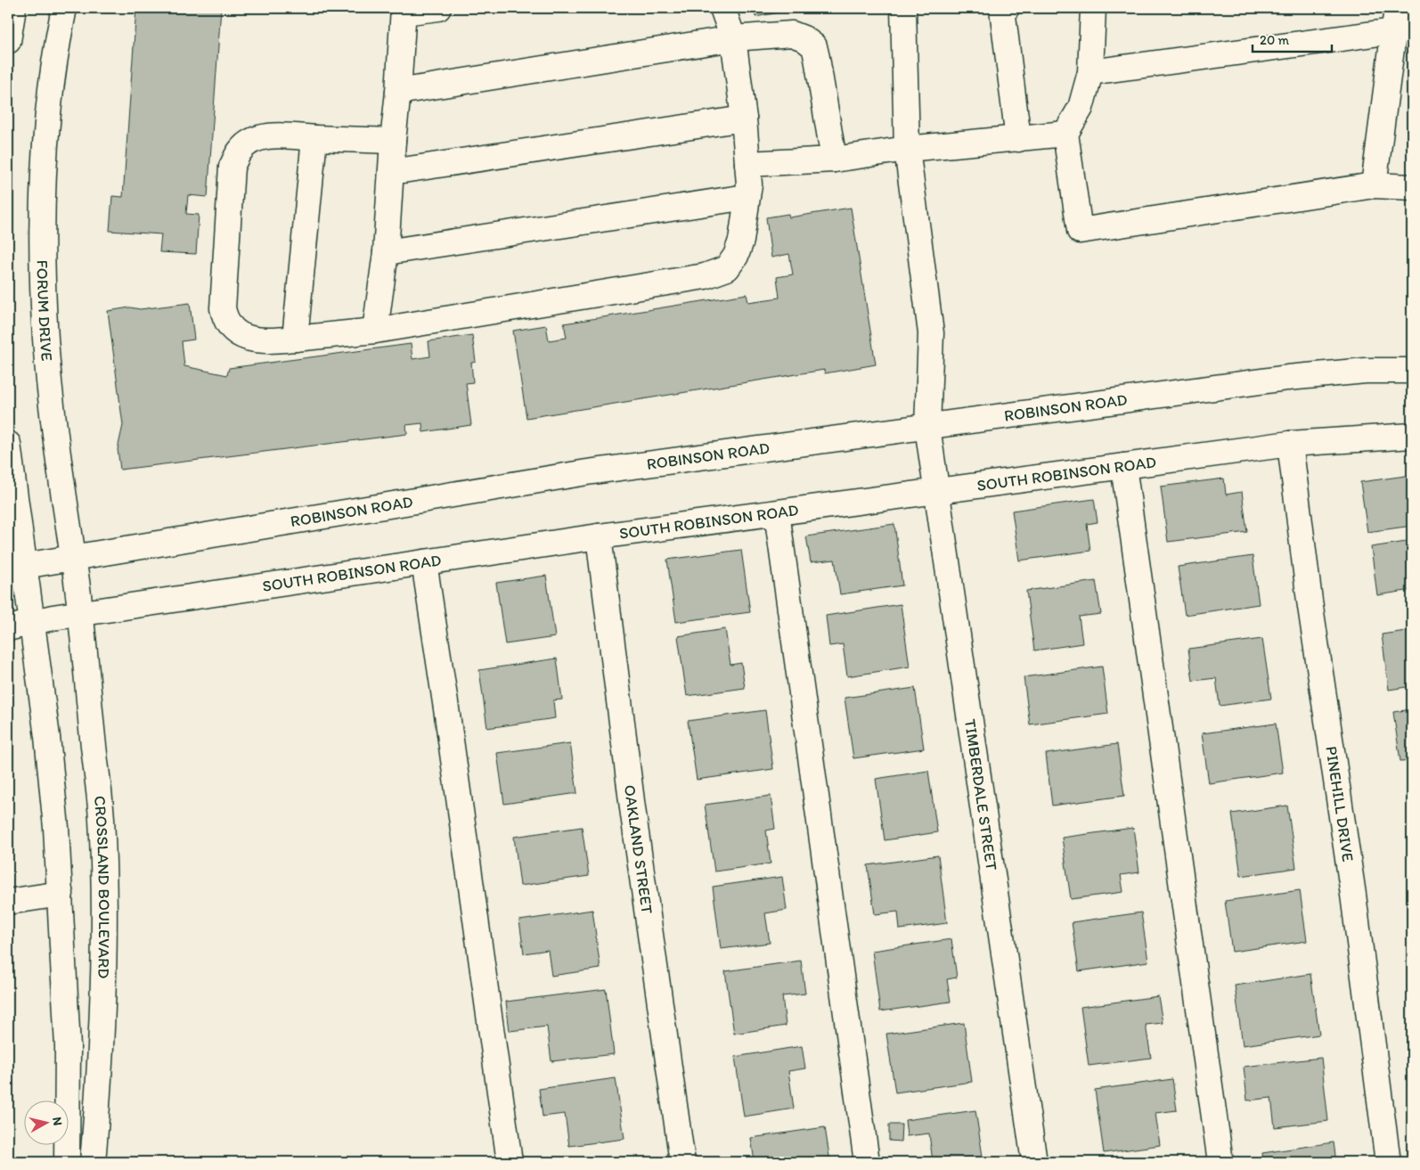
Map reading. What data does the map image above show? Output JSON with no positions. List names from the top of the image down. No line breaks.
{"streets":{"street":["FORUM DRIVE","ROBINSON ROAD","SOUTH ROBINSON ROAD","TIMBERDALE STREET","PINEHILL DRIVE","OAKLAND STREET","CROSSLAND BOULEVARD"]},"crossings":[["FORUM DRIVE","ROBINSON ROAD"],["FORUM DRIVE","SOUTH ROBINSON ROAD"],["FORUM DRIVE","CROSSLAND BOULEVARD"],["ROBINSON ROAD","TIMBERDALE STREET"],["SOUTH ROBINSON ROAD","TIMBERDALE STREET"],["SOUTH ROBINSON ROAD","PINEHILL DRIVE"],["SOUTH ROBINSON ROAD","OAKLAND STREET"],["SOUTH ROBINSON ROAD","CROSSLAND BOULEVARD"]],"scale_bar":"20 m","north":"right"}
